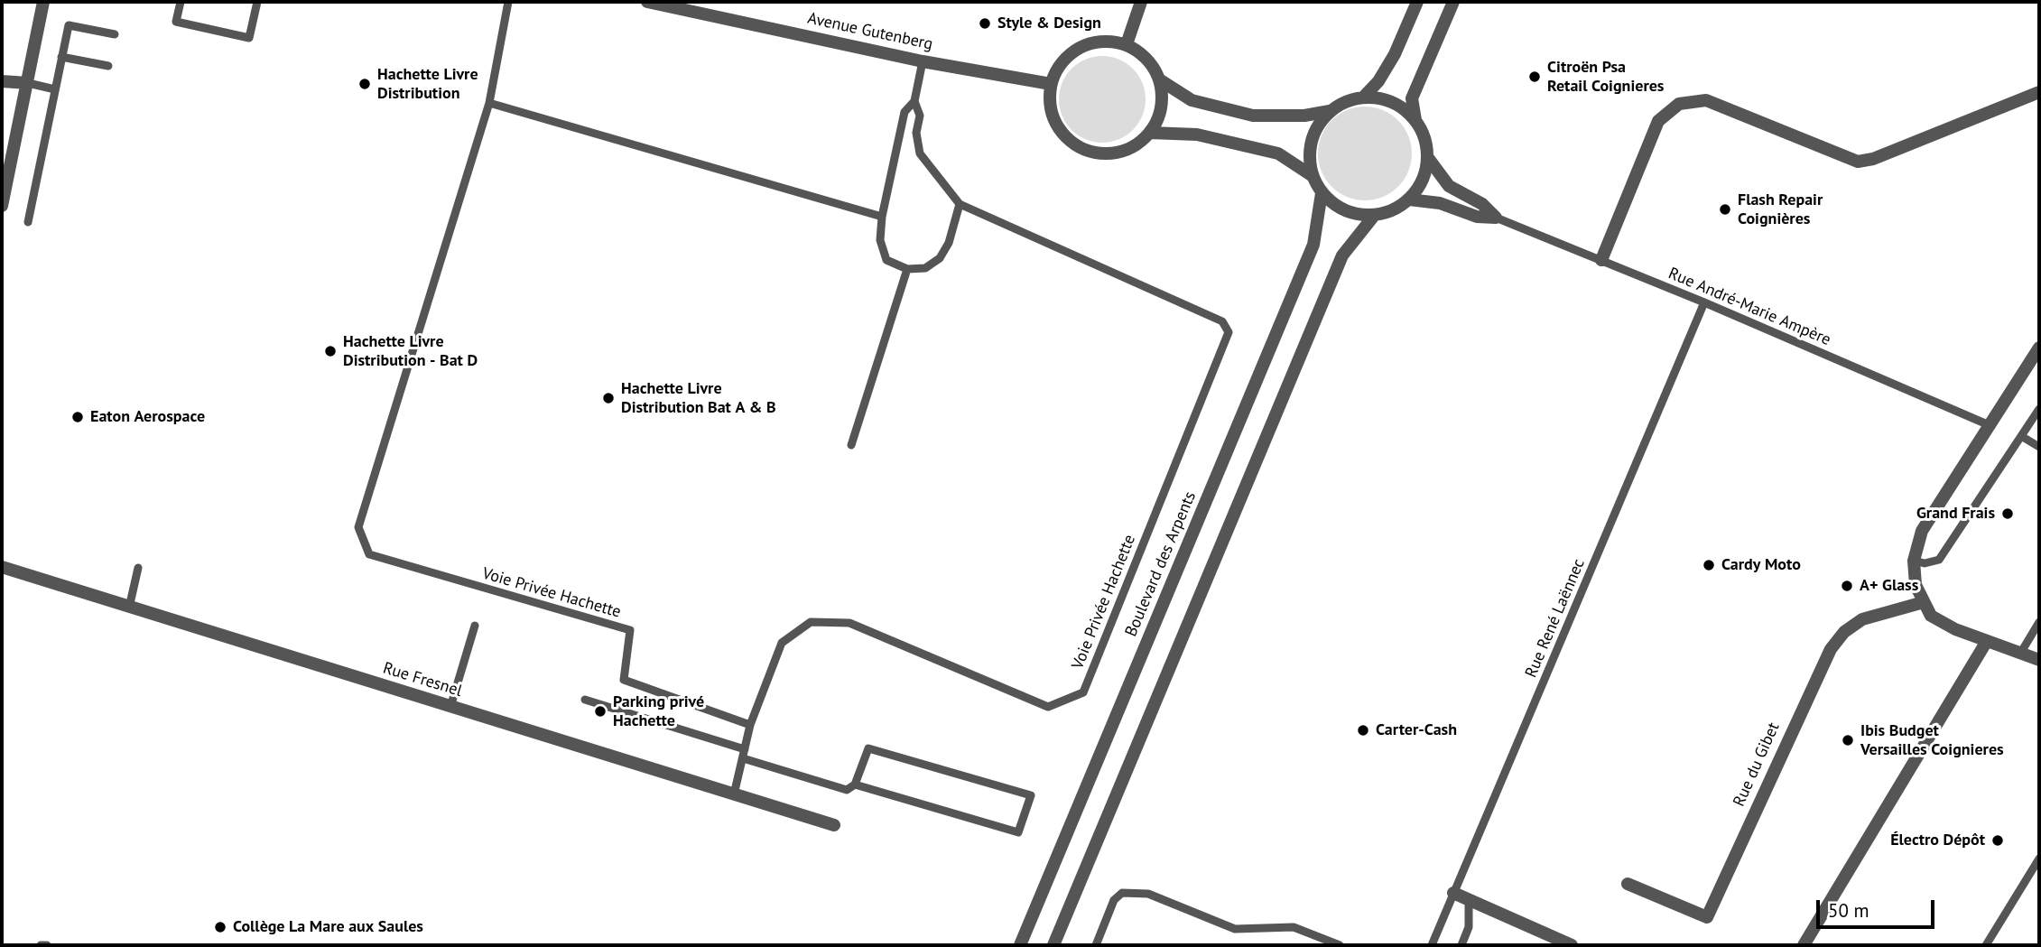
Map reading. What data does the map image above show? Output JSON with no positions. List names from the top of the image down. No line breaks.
{"streets":{"street":["Avenue Gutenberg","Boulevard des Arpents","Rue Fresnel","Rue du Gibet"],"lane":["Rue André-Marie Ampère","Voie Privée Hachette","Rue René Laënnec"]},"crossings":[["Avenue Gutenberg","Voie Privée Hachette"],["Rue André-Marie Ampère","Rue René Laënnec"]],"places":["Style & Design","Citroën Psa Retail Coignieres","Hachette Livre Distribution","Flash Repair Coignières","Hachette Livre Distribution - Bat D","Hachette Livre Distribution Bat A & B","Eaton Aerospace","Grand Frais","Cardy Moto","A+ Glass","Parking privé Hachette","Carter-Cash","Ibis Budget Versailles Coignieres","Électro Dépôt","Collège La Mare aux Saules"],"scale_bar":"50 m"}
